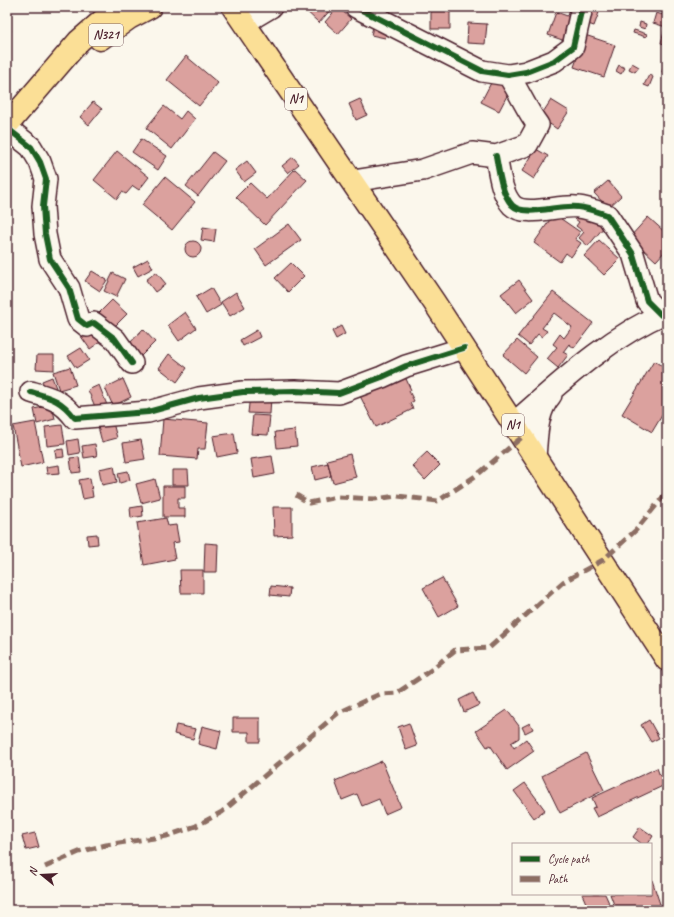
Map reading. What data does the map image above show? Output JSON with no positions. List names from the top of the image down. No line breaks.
{"streets":{"main road":["N321","N1"]},"legend":["Cycle path","Path"],"north":"left"}
